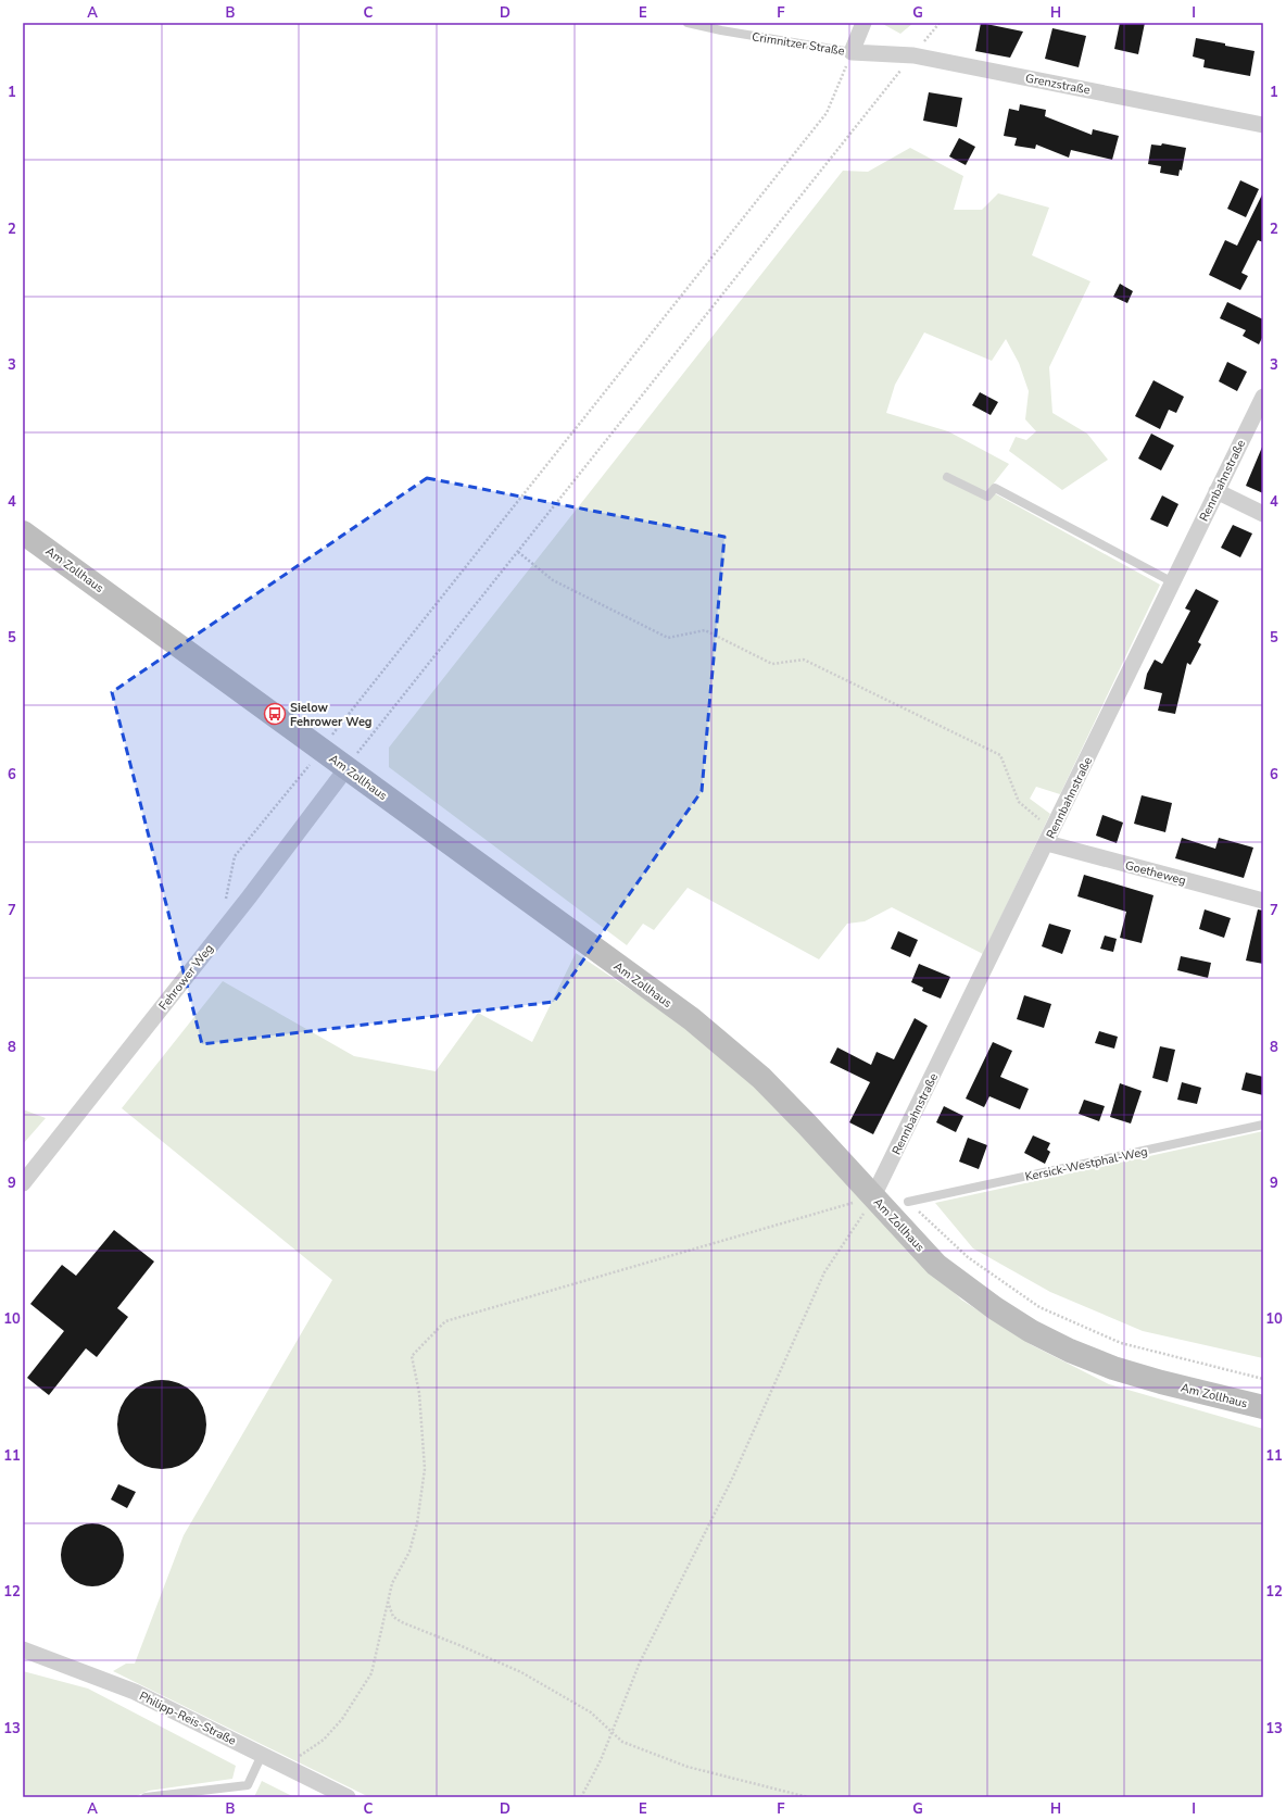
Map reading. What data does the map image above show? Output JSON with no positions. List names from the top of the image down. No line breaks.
{"streets":{"street":["Crimnitzer Straße","Grenzstraße","Rennbahnstraße","Am Zollhaus","Goetheweg","Fehrower Weg","Philipp-Reis-Straße"],"lane":["Kersick-Westphal-Weg"]},"crossings":[["Crimnitzer Straße","Grenzstraße"],["Rennbahnstraße","Am Zollhaus"],["Rennbahnstraße","Goetheweg"],["Am Zollhaus","Fehrower Weg"]],"places":{"bus stop":["Sielow Fehrower Weg"]},"grid":{"columns":["A","B","C","D","E","F","G","H","I"],"rows":["1","2","3","4","5","6","7","8","9","10","11","12","13"]}}
